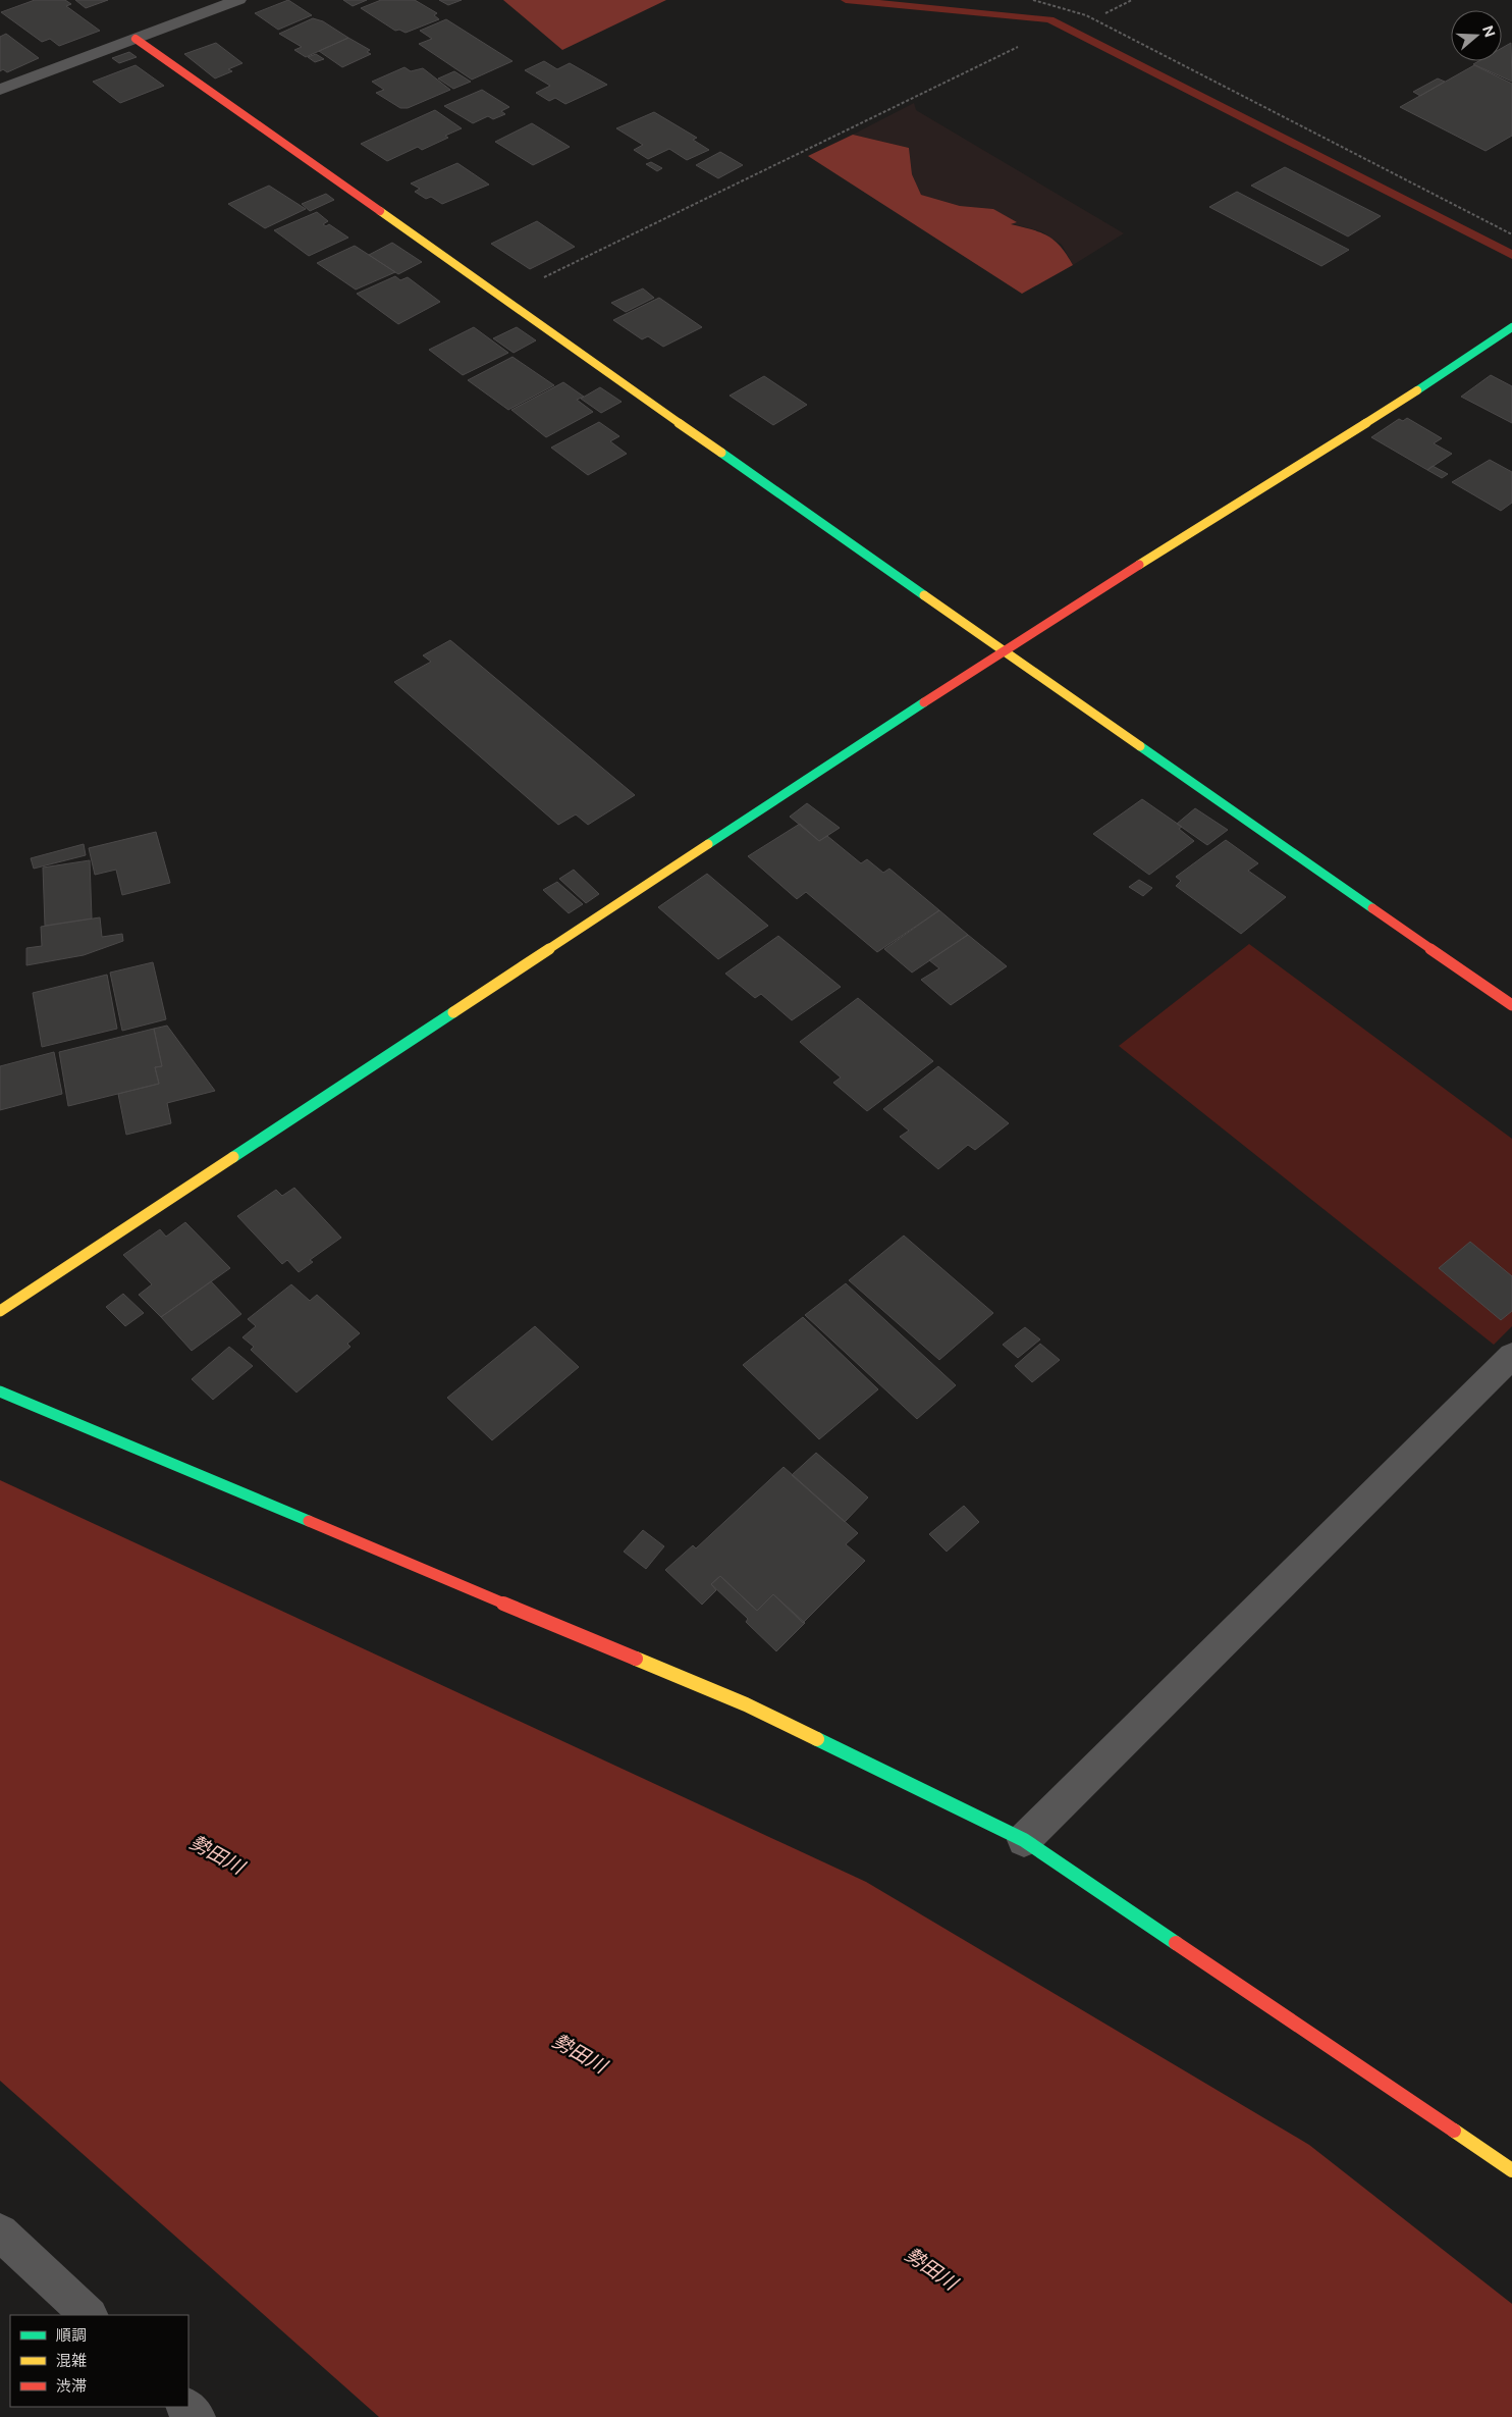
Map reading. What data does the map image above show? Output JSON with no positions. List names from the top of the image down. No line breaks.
{"water":["勢田川"],"legend":["順調","混雑","渋滞"],"north":"right"}
